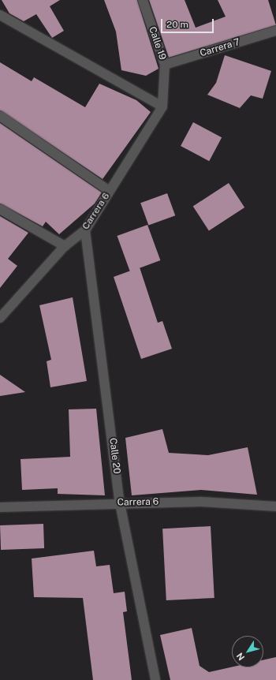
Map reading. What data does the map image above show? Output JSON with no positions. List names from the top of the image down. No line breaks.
{"streets":{"street":["Calle 19","Carrera 7","Carrera 6","Calle 20"]},"crossings":[["Calle 19","Carrera 7"],["Calle 19","Carrera 6"],["Carrera 6","Calle 20"]],"scale_bar":"20 m","north":"bottom left"}
